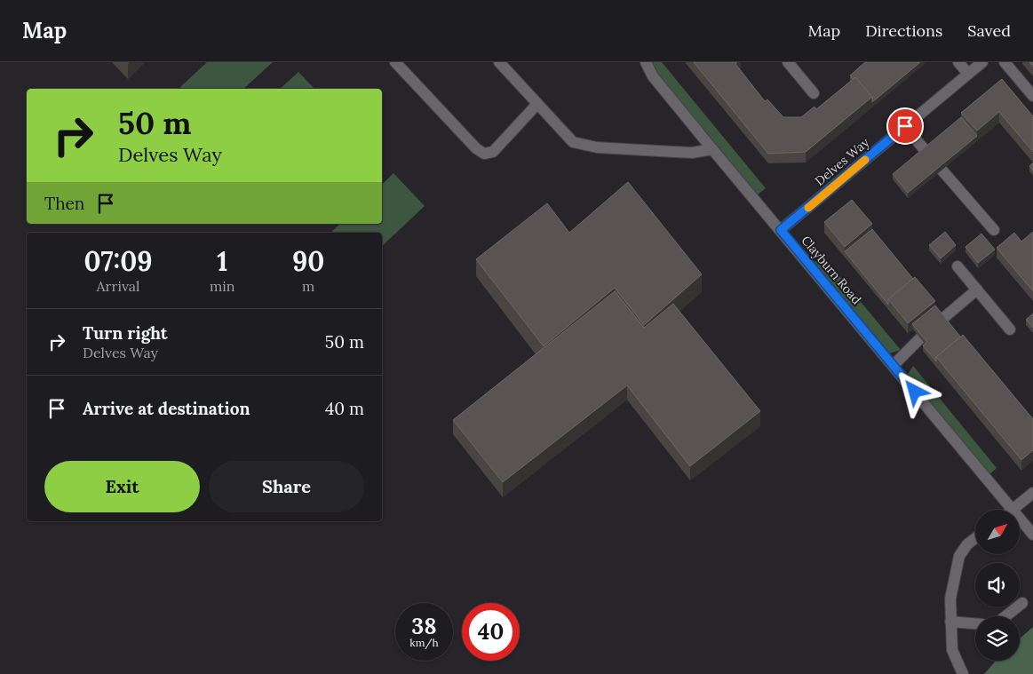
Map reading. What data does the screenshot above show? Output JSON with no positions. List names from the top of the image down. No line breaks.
{"streets":{"street":["Delves Way","Clayburn Road"]},"crossings":[["Delves Way","Clayburn Road"]],"north":"top right","page":{"header":"Map","nav":["Map","Directions","Saved"],"turn":["50 m","Delves Way"],"then":"Then","eta":["07:09","Arrival","1","min","90","m"],"list":[{"name":"Turn right","note":"Delves Way","value":"50 m"},{"name":"Arrive at destination","value":"40 m"}],"buttons":["Exit","Share"],"speed":"38 km/h","limit":"40"}}
